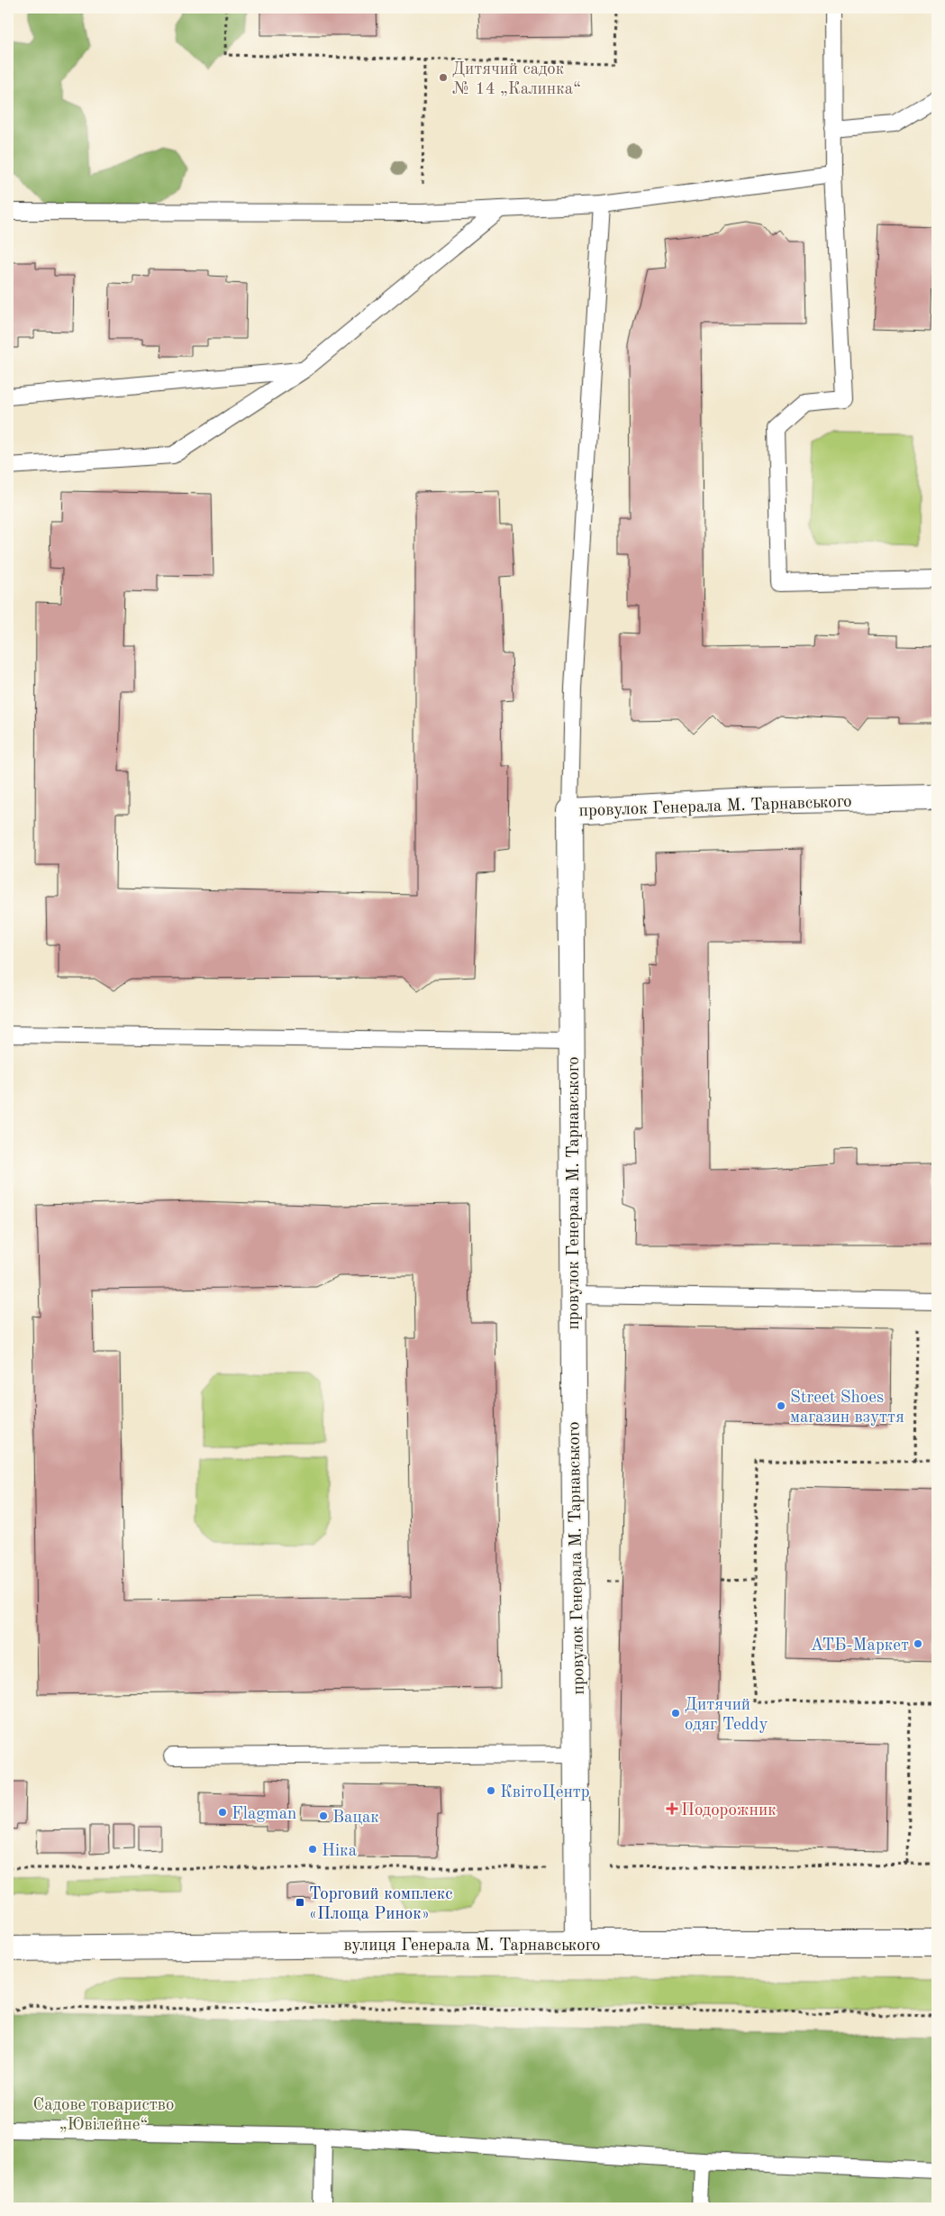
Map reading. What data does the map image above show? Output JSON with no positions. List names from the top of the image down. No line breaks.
{"streets":{"street":["провулок Генерала М. Тарнавського","вулиця Генерала М. Тарнавського"]},"crossings":[["провулок Генерала М. Тарнавського","вулиця Генерала М. Тарнавського"]],"parks":["Садове товариство „Ювілейне“"],"places":{"other":["Дитячий садок № 14 „Калинка“","Street Shoes магазин взуття","АТБ-Маркет","Дитячий одяг Teddy","КвітоЦентр","Flagman","Вацак","Ніка"],"health":["Подорожник"],"transit":["Торговий комплекс «Площа Ринок»"]}}
